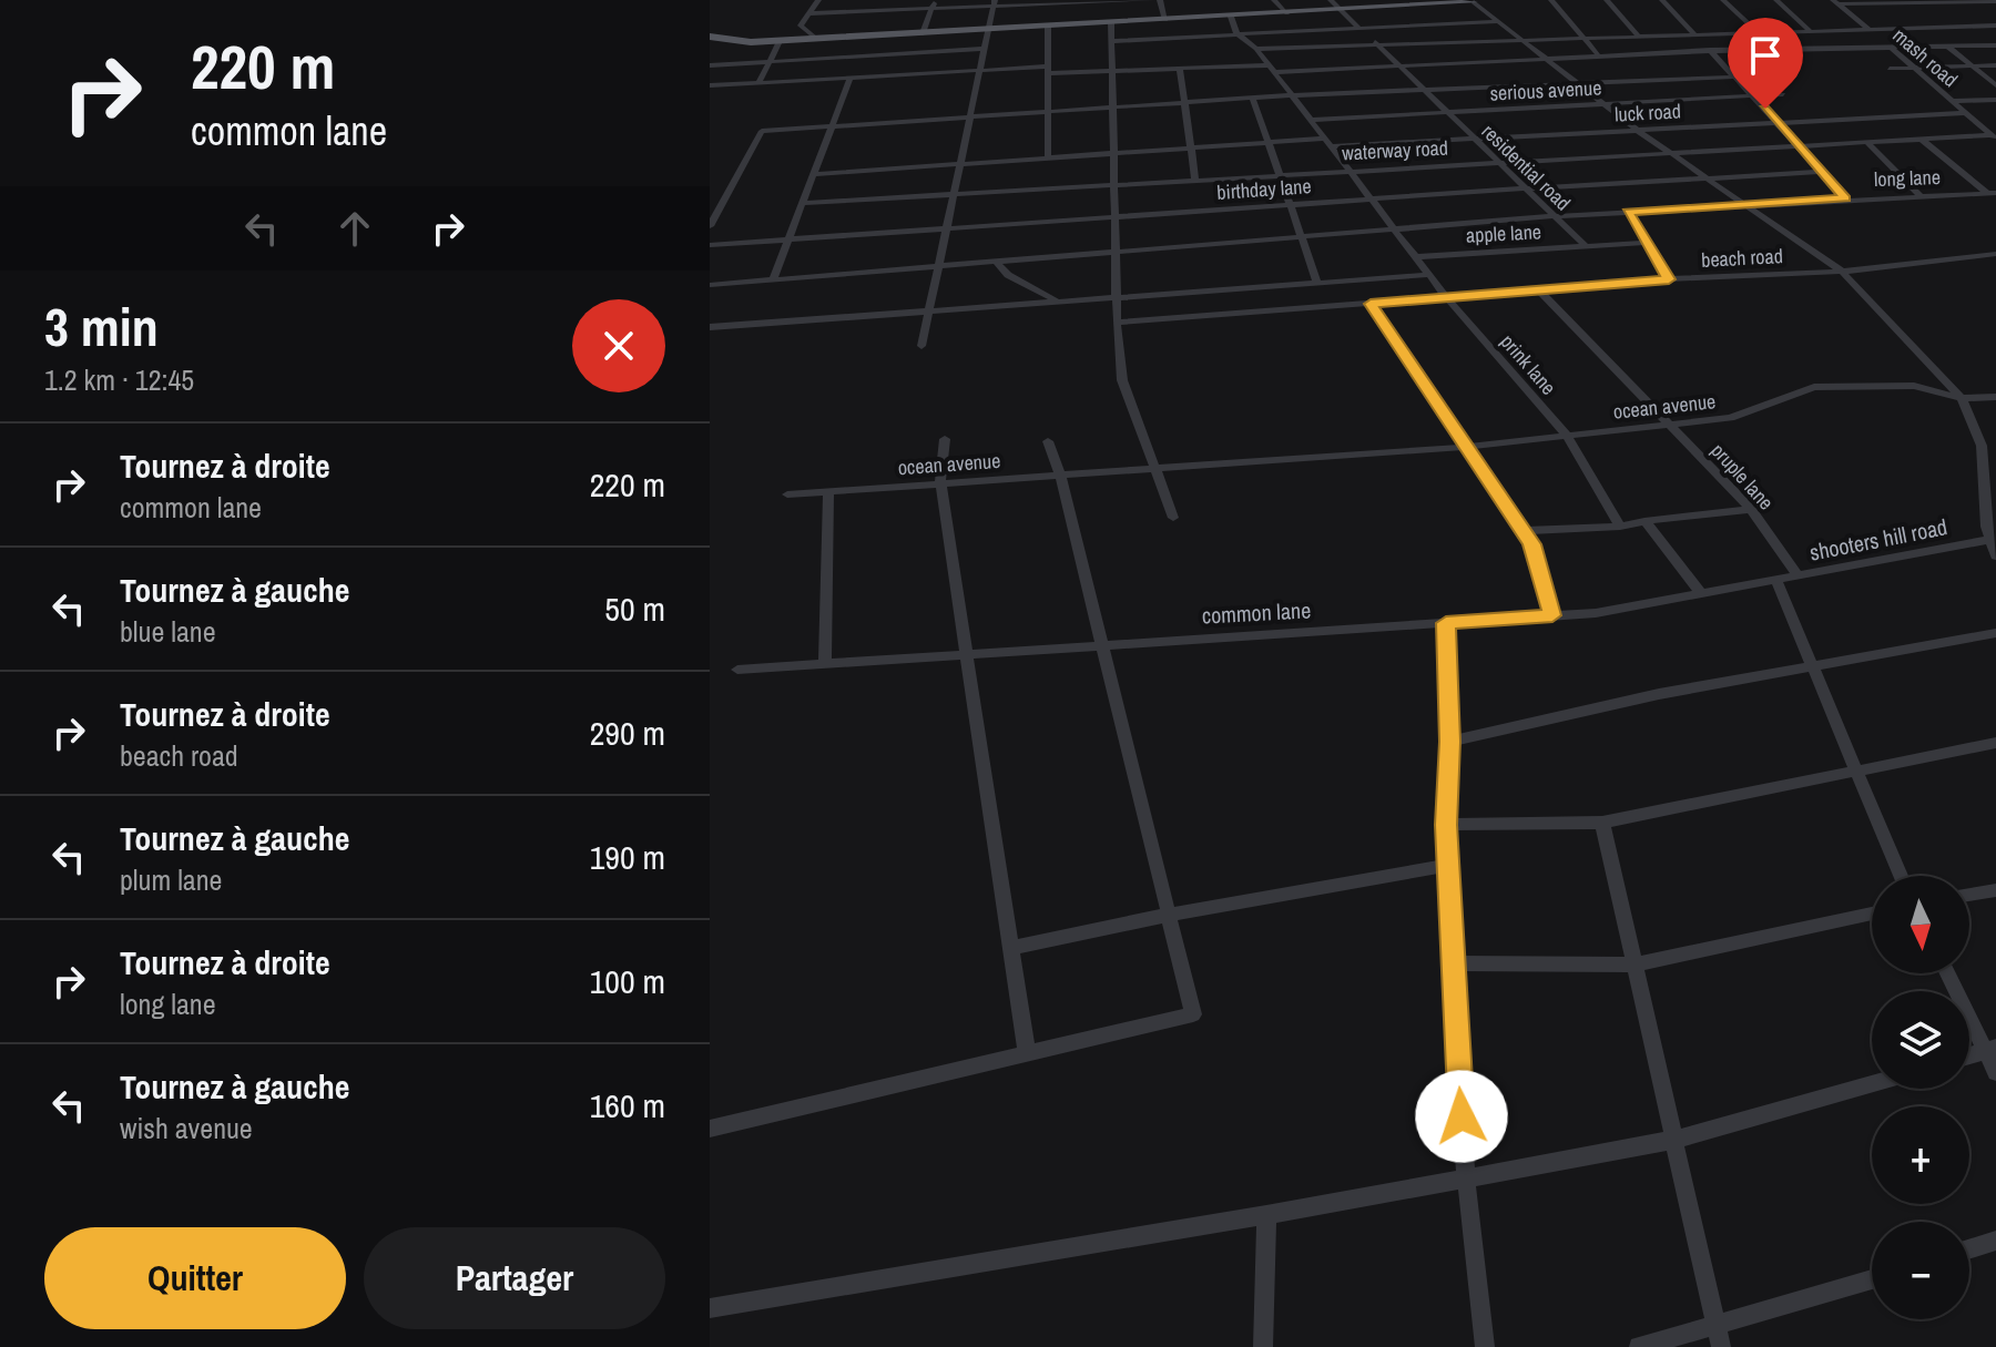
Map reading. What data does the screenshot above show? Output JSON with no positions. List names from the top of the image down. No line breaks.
{"streets":{"street":["mash road","serious avenue","luck road","waterway road","residential road","long lane","birthday lane","apple lane","beach road","prink lane","ocean avenue","pruple lane","shooters hill road","common lane"]},"crossings":[["mash road","luck road"],["mash road","waterway road"],["serious avenue","residential road"],["serious avenue","prink lane"],["luck road","residential road"],["luck road","prink lane"],["waterway road","residential road"],["waterway road","prink lane"],["residential road","long lane"],["residential road","birthday lane"],["residential road","apple lane"],["long lane","prink lane"],["birthday lane","prink lane"],["apple lane","prink lane"],["beach road","prink lane"],["beach road","pruple lane"],["prink lane","ocean avenue"],["ocean avenue","pruple lane"],["pruple lane","shooters hill road"],["shooters hill road","common lane"]],"north":"bottom","page":{"turn":["220 m","common lane"],"heading":["3 min","1.2 km · 12:45"],"list":[{"name":"Tournez à droite","note":"common lane","value":"220 m"},{"name":"Tournez à gauche","note":"blue lane","value":"50 m"},{"name":"Tournez à droite","note":"beach road","value":"290 m"},{"name":"Tournez à gauche","note":"plum lane","value":"190 m"},{"name":"Tournez à droite","note":"long lane","value":"100 m"},{"name":"Tournez à gauche","note":"wish avenue","value":"160 m"}],"map_buttons":["+","−"],"buttons":["Quitter","Partager"]}}
